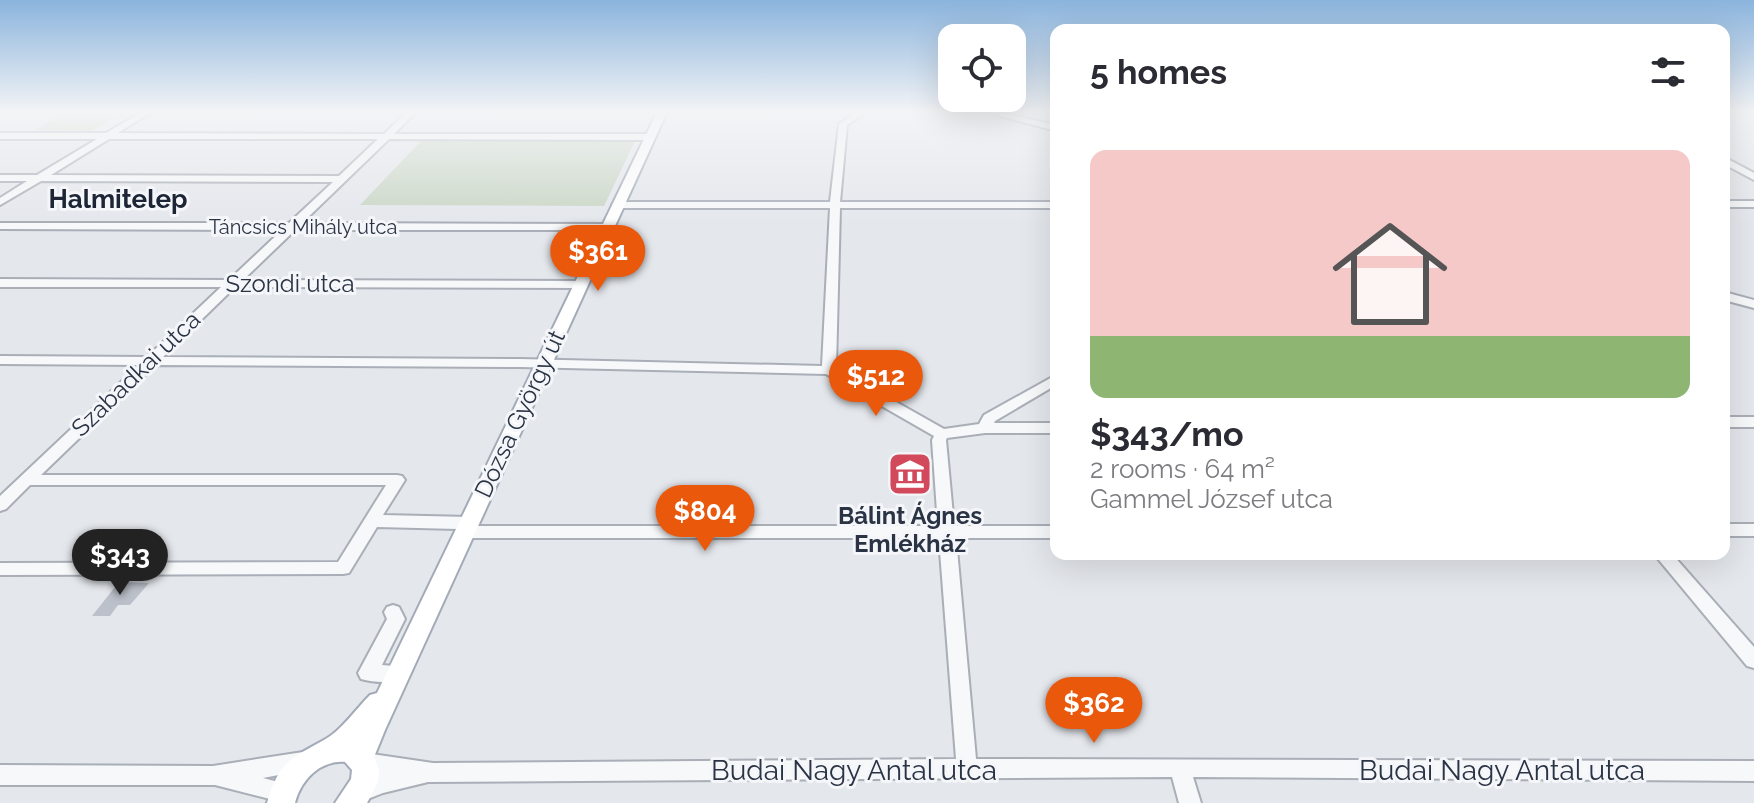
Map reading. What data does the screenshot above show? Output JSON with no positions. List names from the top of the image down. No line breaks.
{"streets":{"main road":["Dózsa György út"],"street":["Táncsics Mihály utca","Szondi utca","Szabadkai utca","Budai Nagy Antal utca"]},"crossings":[["Táncsics Mihály utca","Szabadkai utca"],["Táncsics Mihály utca","Dózsa György út"],["Szondi utca","Szabadkai utca"],["Szondi utca","Dózsa György út"],["Dózsa György út","Budai Nagy Antal utca"]],"districts":["Halmitelep"],"places":{"museum":["Bálint Ágnes Emlékház"]},"page":{"heading":"5 homes","list":[{"name":"$343/mo","note":"2 rooms · 64 m² · Gammel József utca"}],"price":["$361","$512","$804","$343","$362"]}}
